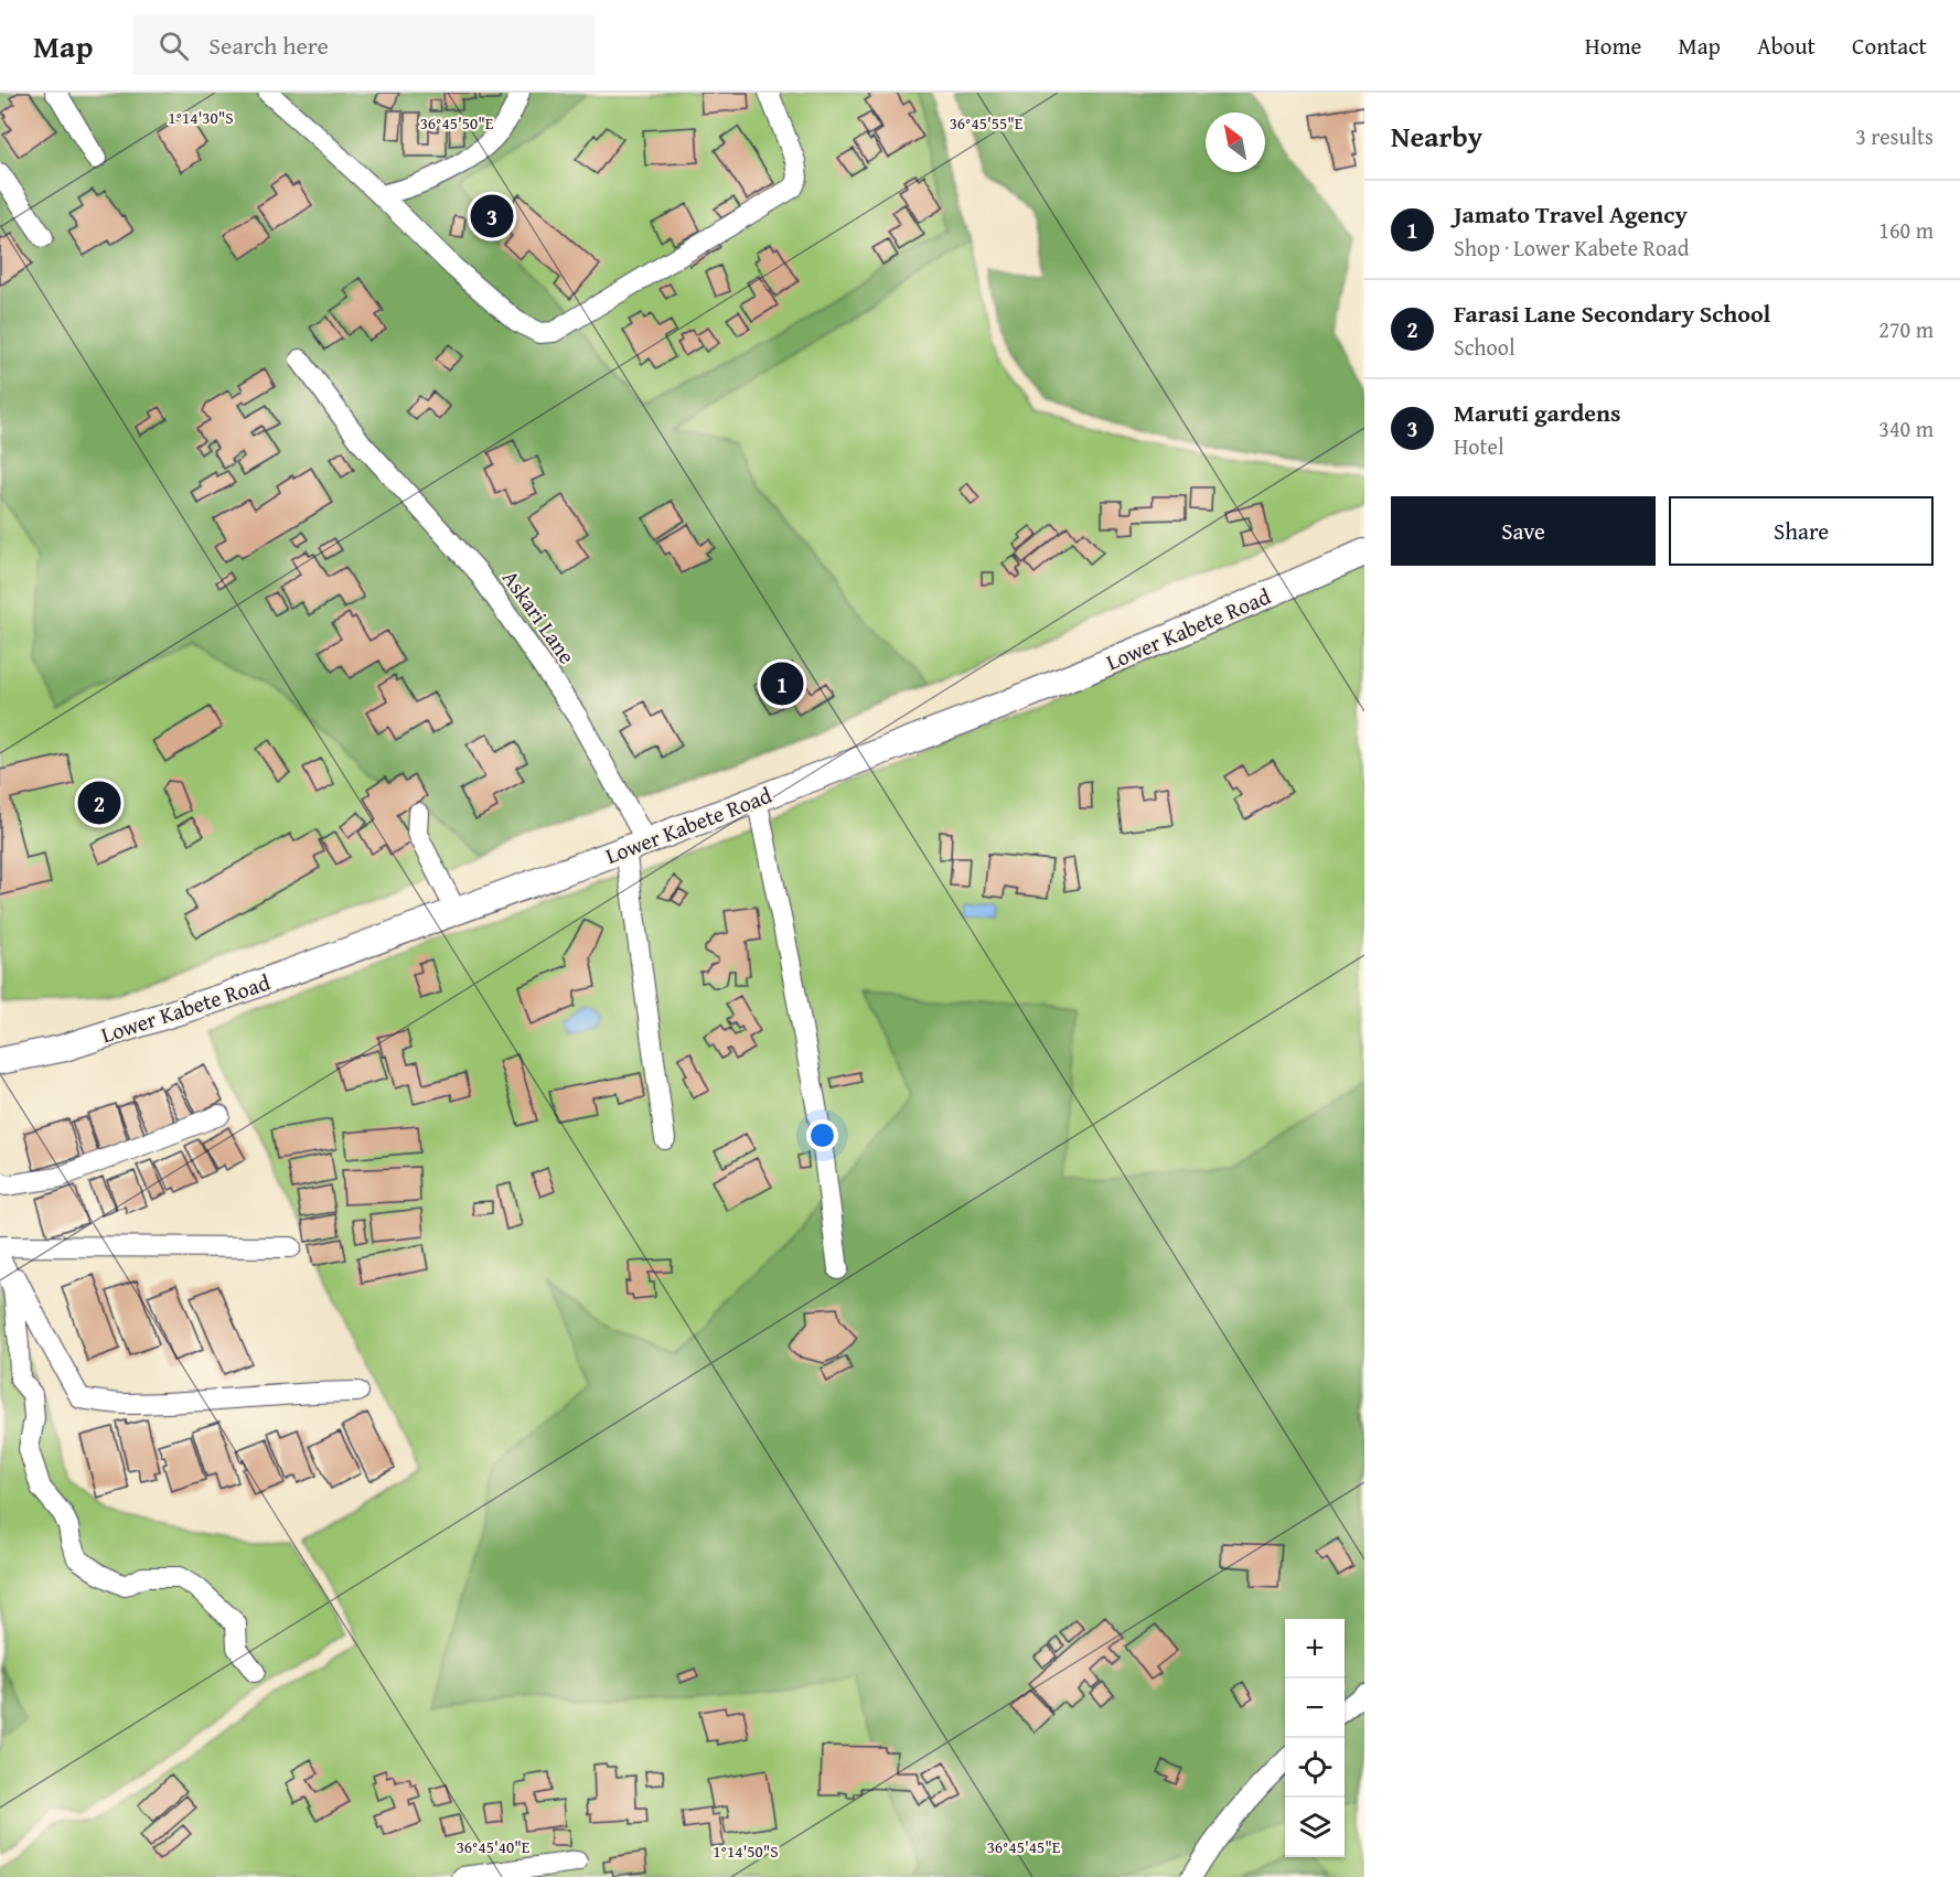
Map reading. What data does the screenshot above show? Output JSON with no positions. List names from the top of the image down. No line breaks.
{"streets":{"main road":["Lower Kabete Road"],"street":["Askari Lane"]},"crossings":[["Askari Lane","Lower Kabete Road"]],"north":"top left","page":{"header":"Map","search":"Search here","nav":["Home","Map","About","Contact"],"heading":["Nearby","3 results"],"list":[{"mark":"1","name":"Jamato Travel Agency","note":"Shop · Lower Kabete Road","value":"160 m"},{"mark":"2","name":"Farasi Lane Secondary School","note":"School","value":"270 m"},{"mark":"3","name":"Maruti gardens","note":"Hotel","value":"340 m"}],"pins":["3","1","2"],"buttons":["Save","Share"],"map_buttons":["+","−"]},"coordinates":["1°14'30\"S","36°45'50\"E","36°45'55\"E","36°45'40\"E","36°45'45\"E","1°14'50\"S"]}
